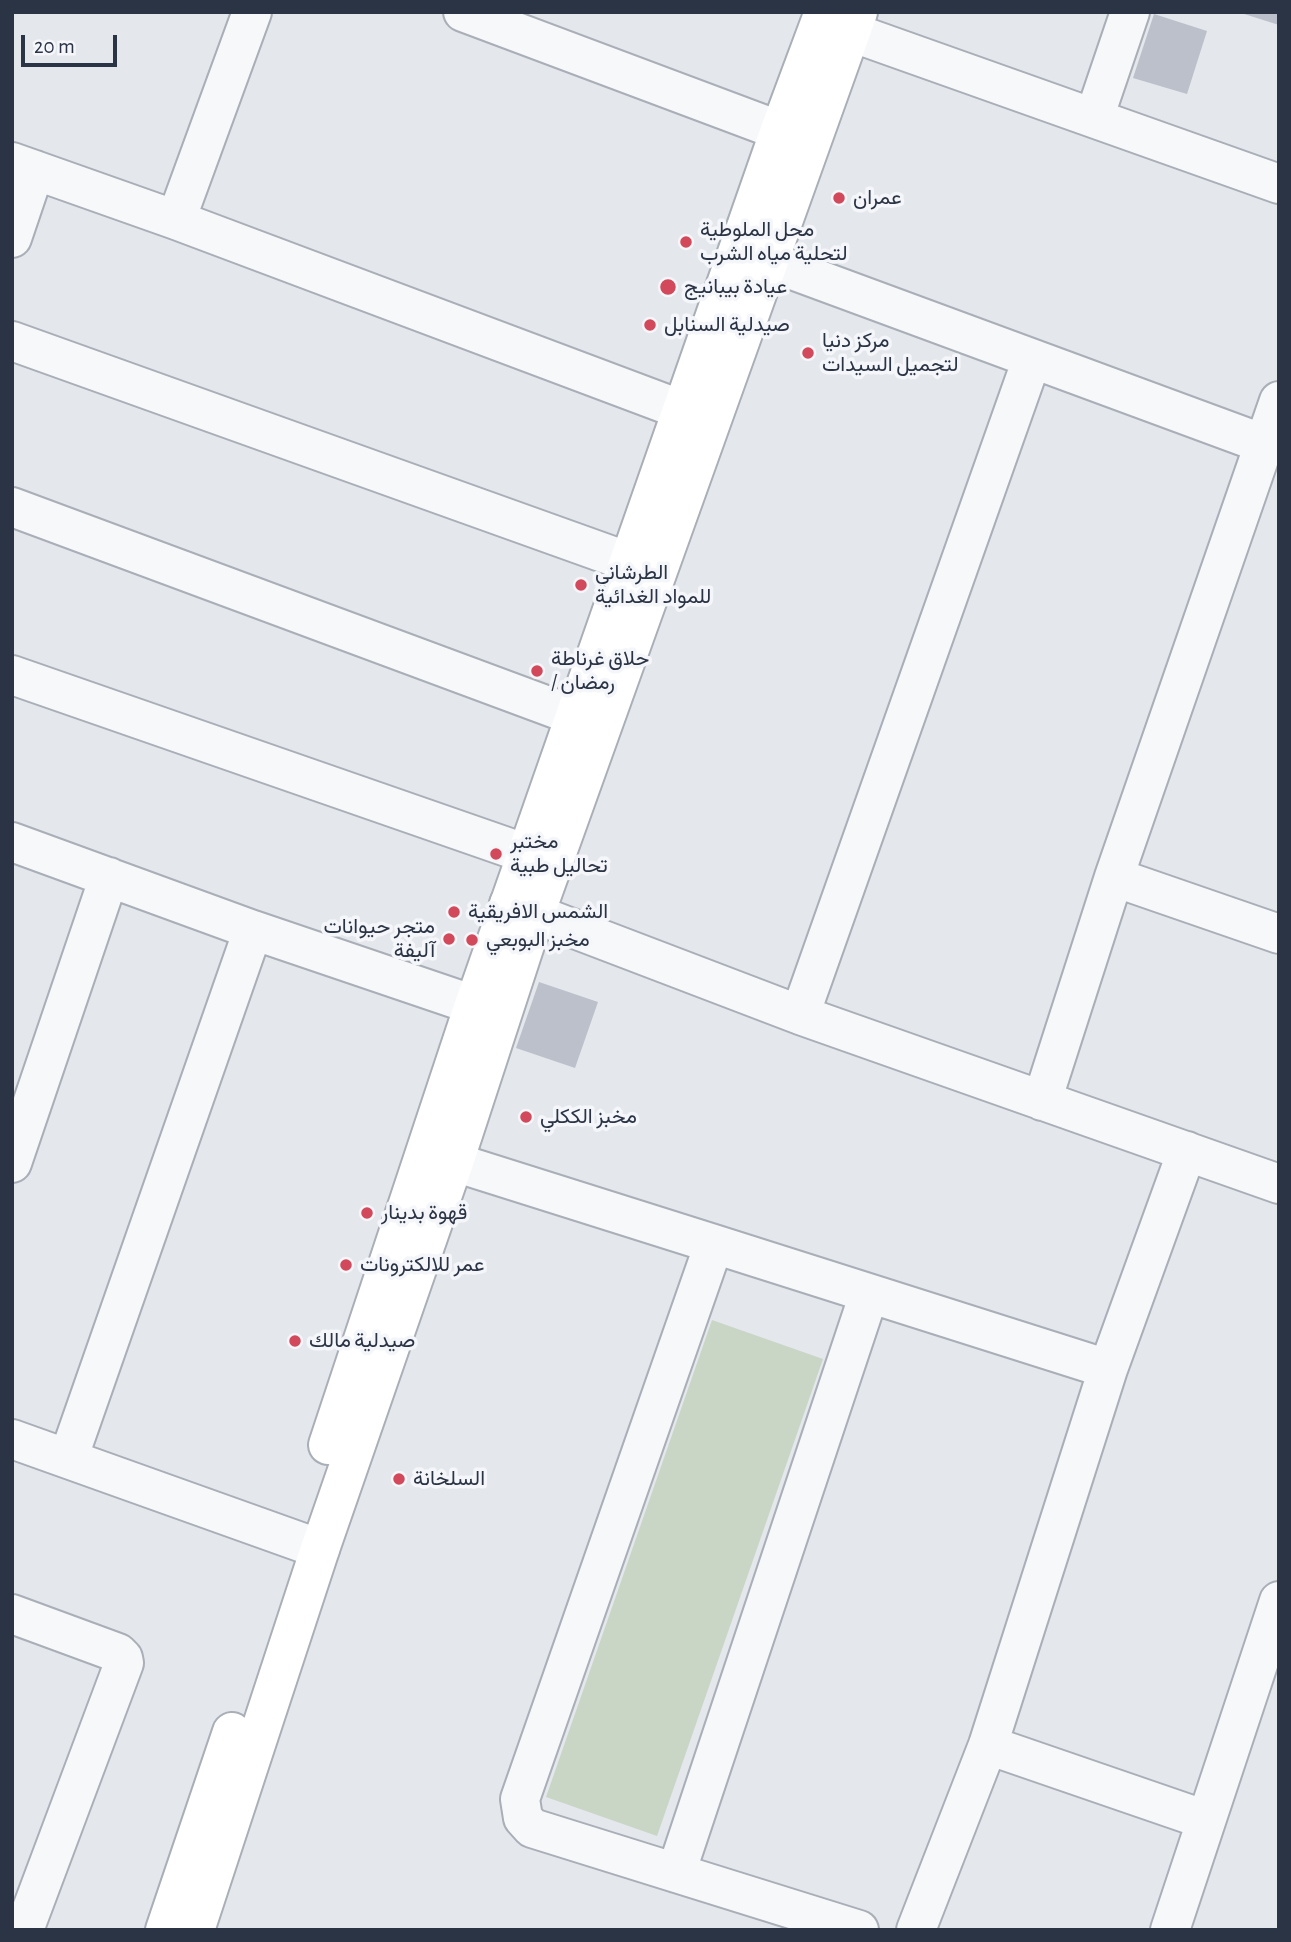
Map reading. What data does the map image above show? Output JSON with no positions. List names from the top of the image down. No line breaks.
{"places":["عمران","محل الملوطية لتحلية مياه الشرب","عيادة بيبانيج","صيدلية السنابل","مركز دنيا لتجميل السيدات","الطرشاني للمواد الغدائية","حلاق غرناطة / رمضان","مختبر تحاليل طبية","الشمس الافريقية","متجر حيوانات آليفة","مخبز البوبعي","مخبز الككلي","قهوة بدينار","عمر للالكترونات","صيدلية مالك","السلخانة"],"scale_bar":"20 m"}
